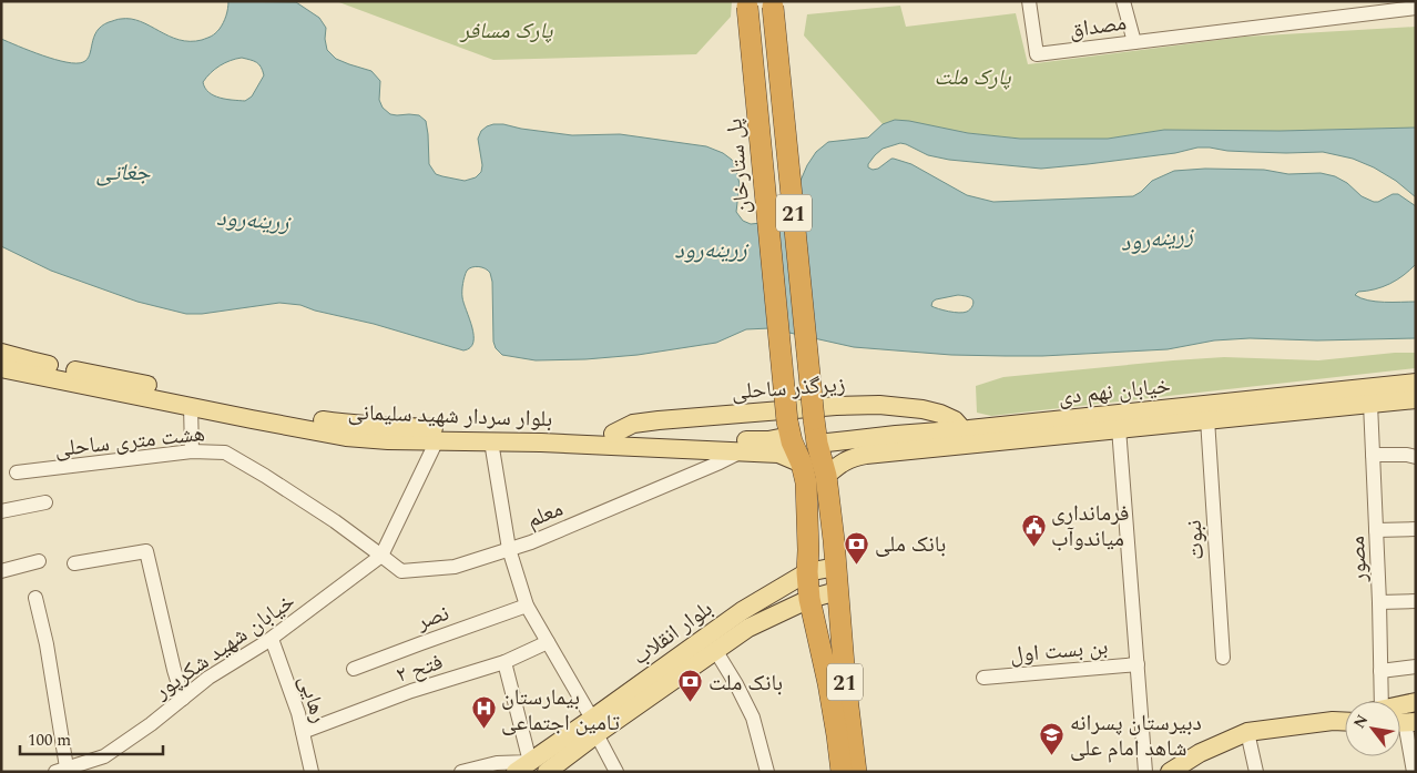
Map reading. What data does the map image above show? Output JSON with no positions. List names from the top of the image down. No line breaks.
{"streets":{"highway":["پل ستارخان","21"],"main road":["زیرگذر ساحلی","خیابان نهم دی","بلوار سردار شهید سلیمانی","بلوار انقلاب"],"street":["مصداق","هشت متری ساحلی","معلم","نبوت","مصور","نصر","خیابان شهید شکرپور","بن بست اول","فتح ۲","رهایی"]},"crossings":[["پل ستارخان","21"],["پل ستارخان","بلوار سردار شهید سلیمانی"],["21","خیابان نهم دی"],["21","بلوار سردار شهید سلیمانی"],["21","بلوار انقلاب"],["زیرگذر ساحلی","خیابان نهم دی"],["زیرگذر ساحلی","بلوار سردار شهید سلیمانی"],["خیابان نهم دی","نبوت"],["خیابان نهم دی","مصور"],["بلوار سردار شهید سلیمانی","معلم"],["هشت متری ساحلی","معلم"],["هشت متری ساحلی","خیابان شهید شکرپور"],["معلم","خیابان شهید شکرپور"],["خیابان شهید شکرپور","رهایی"],["فتح ۲","رهایی"]],"water":["جغاتی","زرینه‌رود"],"parks":["پارک مسافر","پارک ملت"],"places":{"public building":["فرمانداری میاندوآب"],"bank":["بانک ملی","بانک ملت"],"hospital":["بیمارستان تامین اجتماعی"],"school or university":["دبیرستان پسرانه شاهد امام علی"]},"scale_bar":"100 m","north":"top left"}
